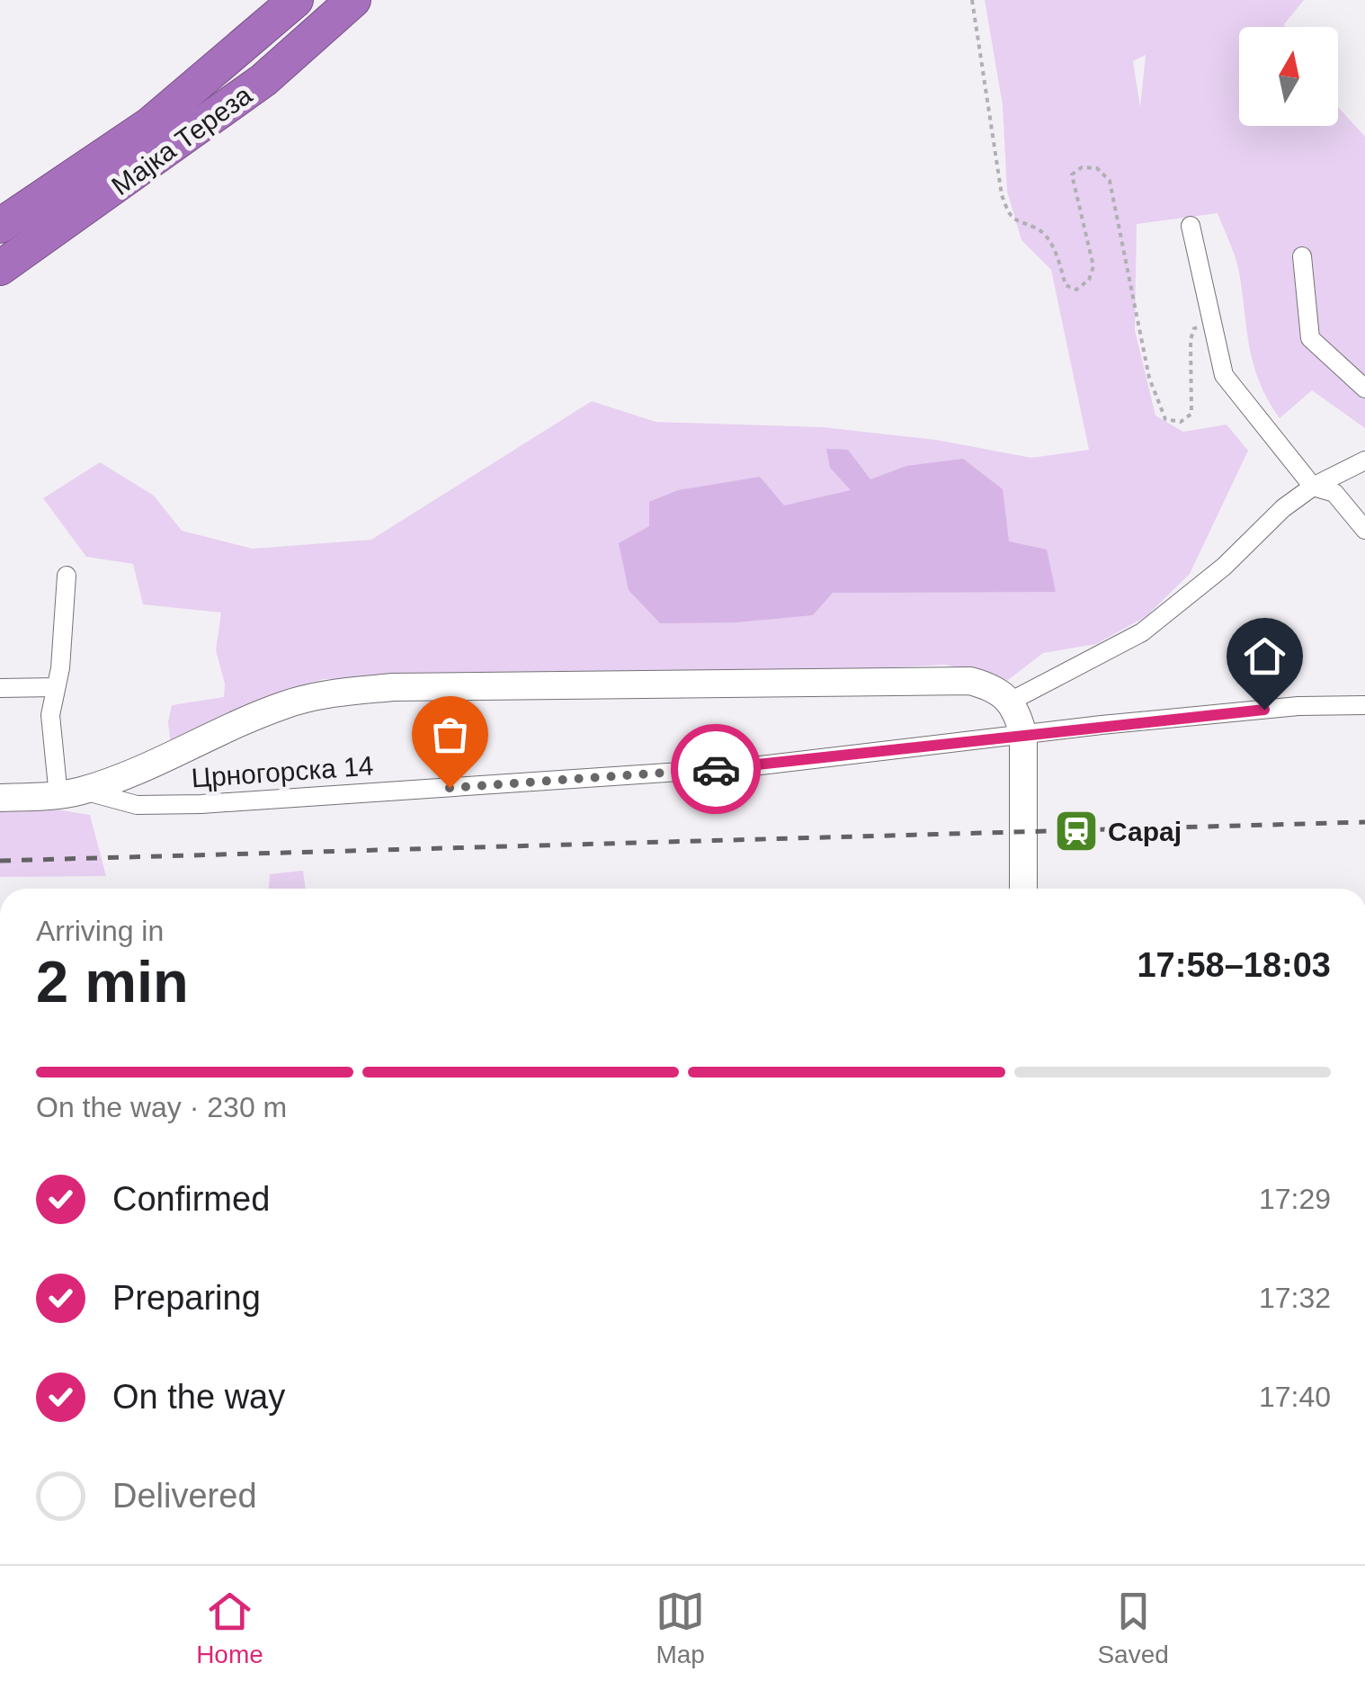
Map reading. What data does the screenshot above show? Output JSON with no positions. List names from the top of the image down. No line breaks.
{"streets":{"highway":["Мајка Тереза"],"street":["Црногорска 14"]},"places":{"station":["Сарај"]},"north":"top","page":{"heading":["2 min","Arriving in","17:58–18:03"],"bar":"On the way · 230 m","list":[["Confirmed","17:29"],["Preparing","17:32"],["On the way","17:40"],"Delivered"],"tabs":["Home","Map","Saved"]}}
